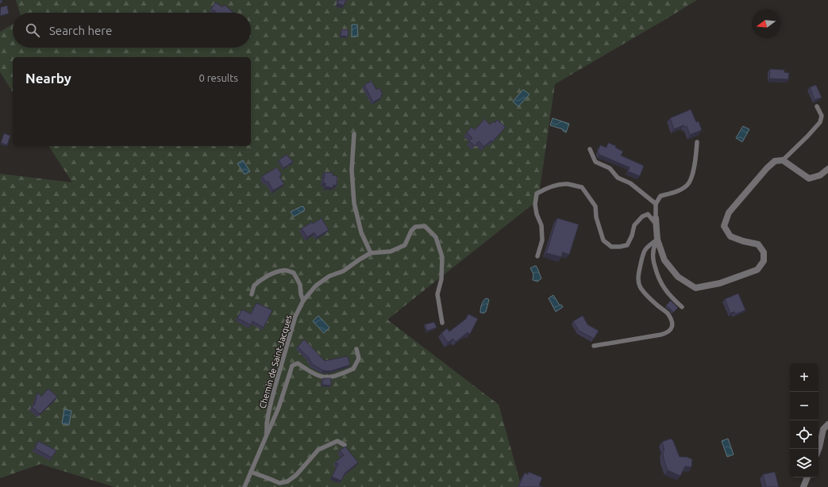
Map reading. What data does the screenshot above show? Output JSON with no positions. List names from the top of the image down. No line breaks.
{"streets":{"lane":["Chemin de Saint-Jacques"]},"north":"left","page":{"search":"Search here","heading":["Nearby","0 results"],"map_buttons":["+","−"]}}
